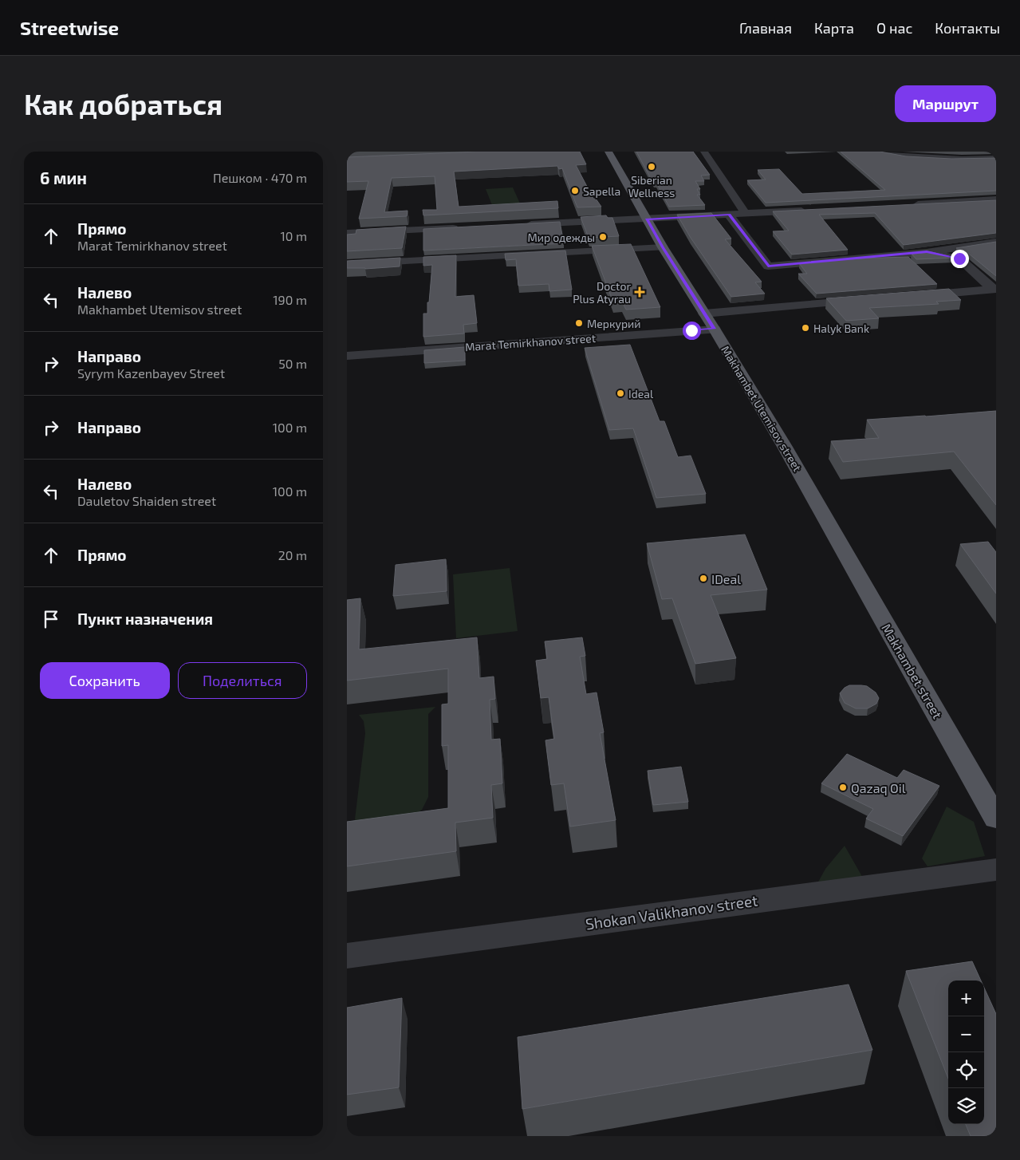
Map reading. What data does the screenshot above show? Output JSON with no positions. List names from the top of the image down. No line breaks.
{"streets":{"main road":["Makhambet Utemisov street"],"street":["Marat Temirkhanov street","Shokan Valikhanov street"]},"crossings":[["Marat Temirkhanov street","Makhambet Utemisov street"]],"places":{"other":["Siberian Wellness","Sapella","Мир одежды","Меркурий","Halyk Bank","Ideal","IDeal","Qazaq Oil"],"health":["Doctor Plus Atyrau"]},"page":{"header":"Streetwise","nav":["Главная","Карта","О нас","Контакты"],"buttons":["Маршрут",["Сохранить","Поделиться"]],"title":"Как добраться","heading":["6 мин","Пешком · 470 m"],"list":[["Прямо","Marat Temirkhanov street","10 m"],["Налево","Makhambet Utemisov street","190 m"],["Направо","Syrym Kazenbayev Street","50 m"],["Направо","100 m"],["Налево","Dauletov Shaiden street","100 m"],["Прямо","20 m"],"Пункт назначения"],"map_buttons":["+","−"]}}
